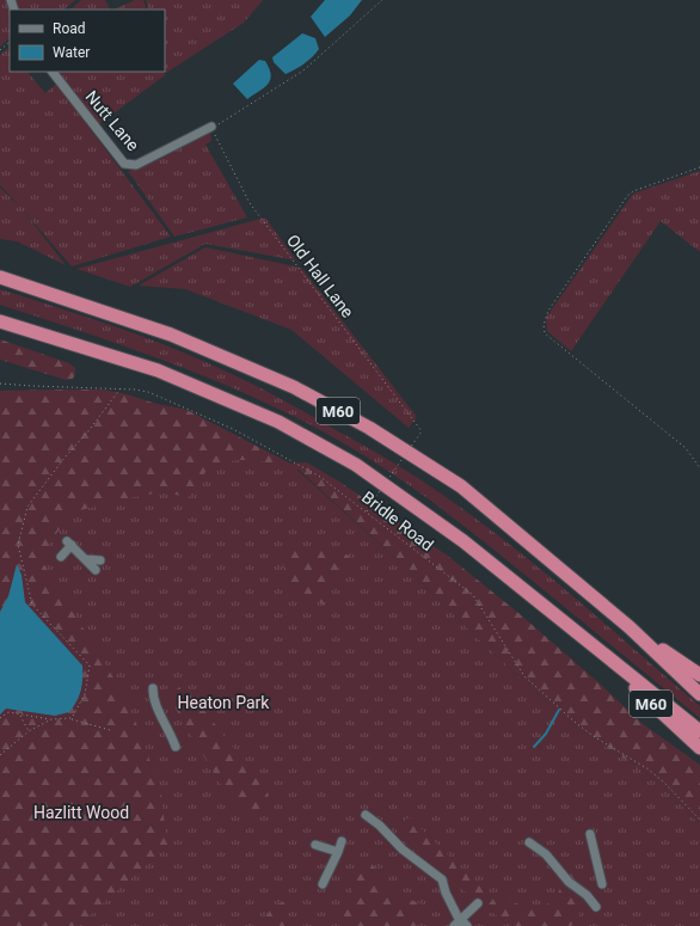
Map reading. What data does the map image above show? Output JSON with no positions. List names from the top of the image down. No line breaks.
{"streets":{"highway":["M60"],"street":["Nutt Lane"],"path":["Old Hall Lane","Bridle Road"]},"crossings":[["Nutt Lane","Old Hall Lane"],["Old Hall Lane","Bridle Road"]],"parks":["Heaton Park","Hazlitt Wood"],"legend":["Road","Water"]}
